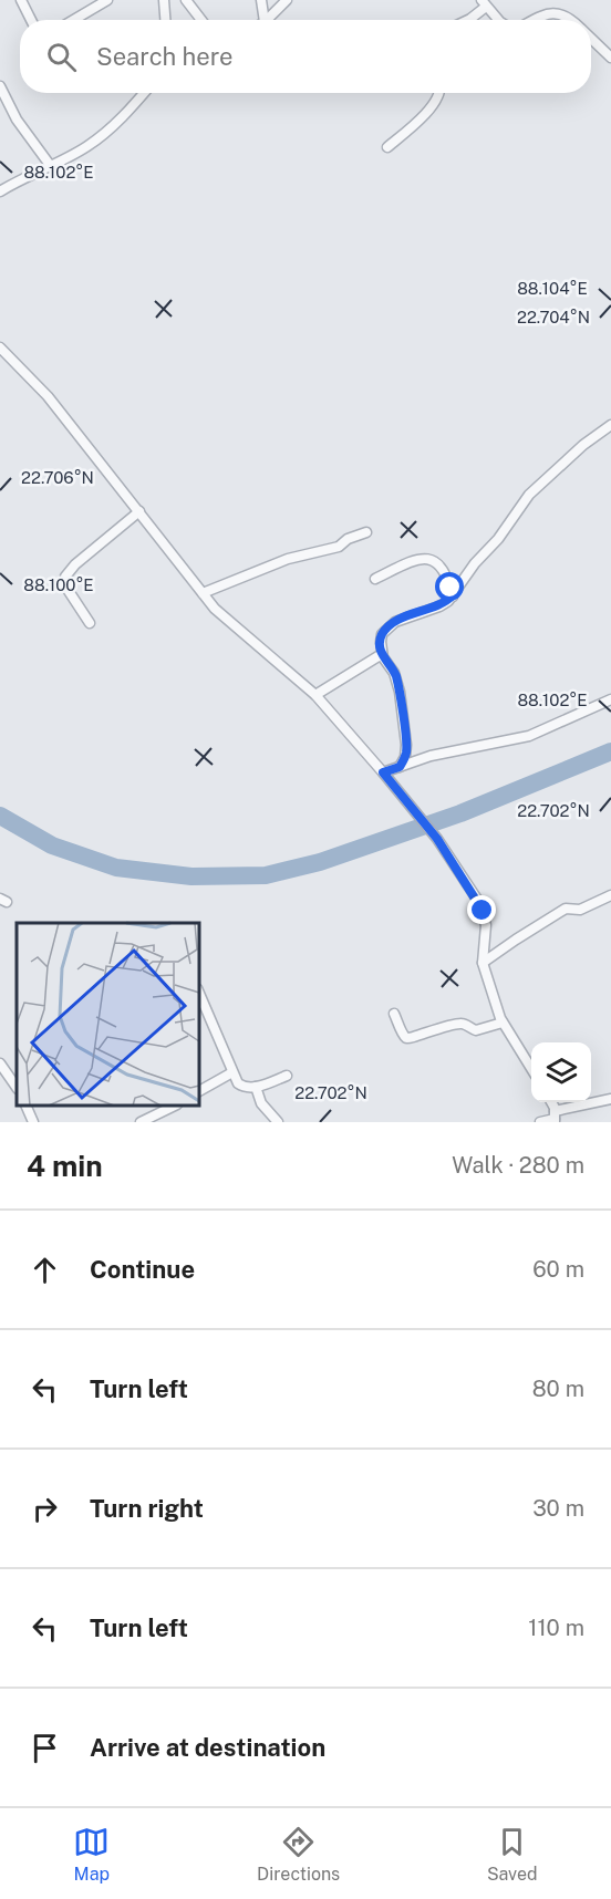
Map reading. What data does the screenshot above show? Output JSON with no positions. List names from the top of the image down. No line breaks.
{"page":{"search":"Search here","heading":["4 min","Walk · 280 m"],"list":[["Continue","60 m"],["Turn left","80 m"],["Turn right","30 m"],["Turn left","110 m"],"Arrive at destination"],"nav":["Map","Directions","Saved"]},"coordinates":["88.102°E","88.104°E","22.704°N","22.706°N","88.100°E","22.702°N"]}
